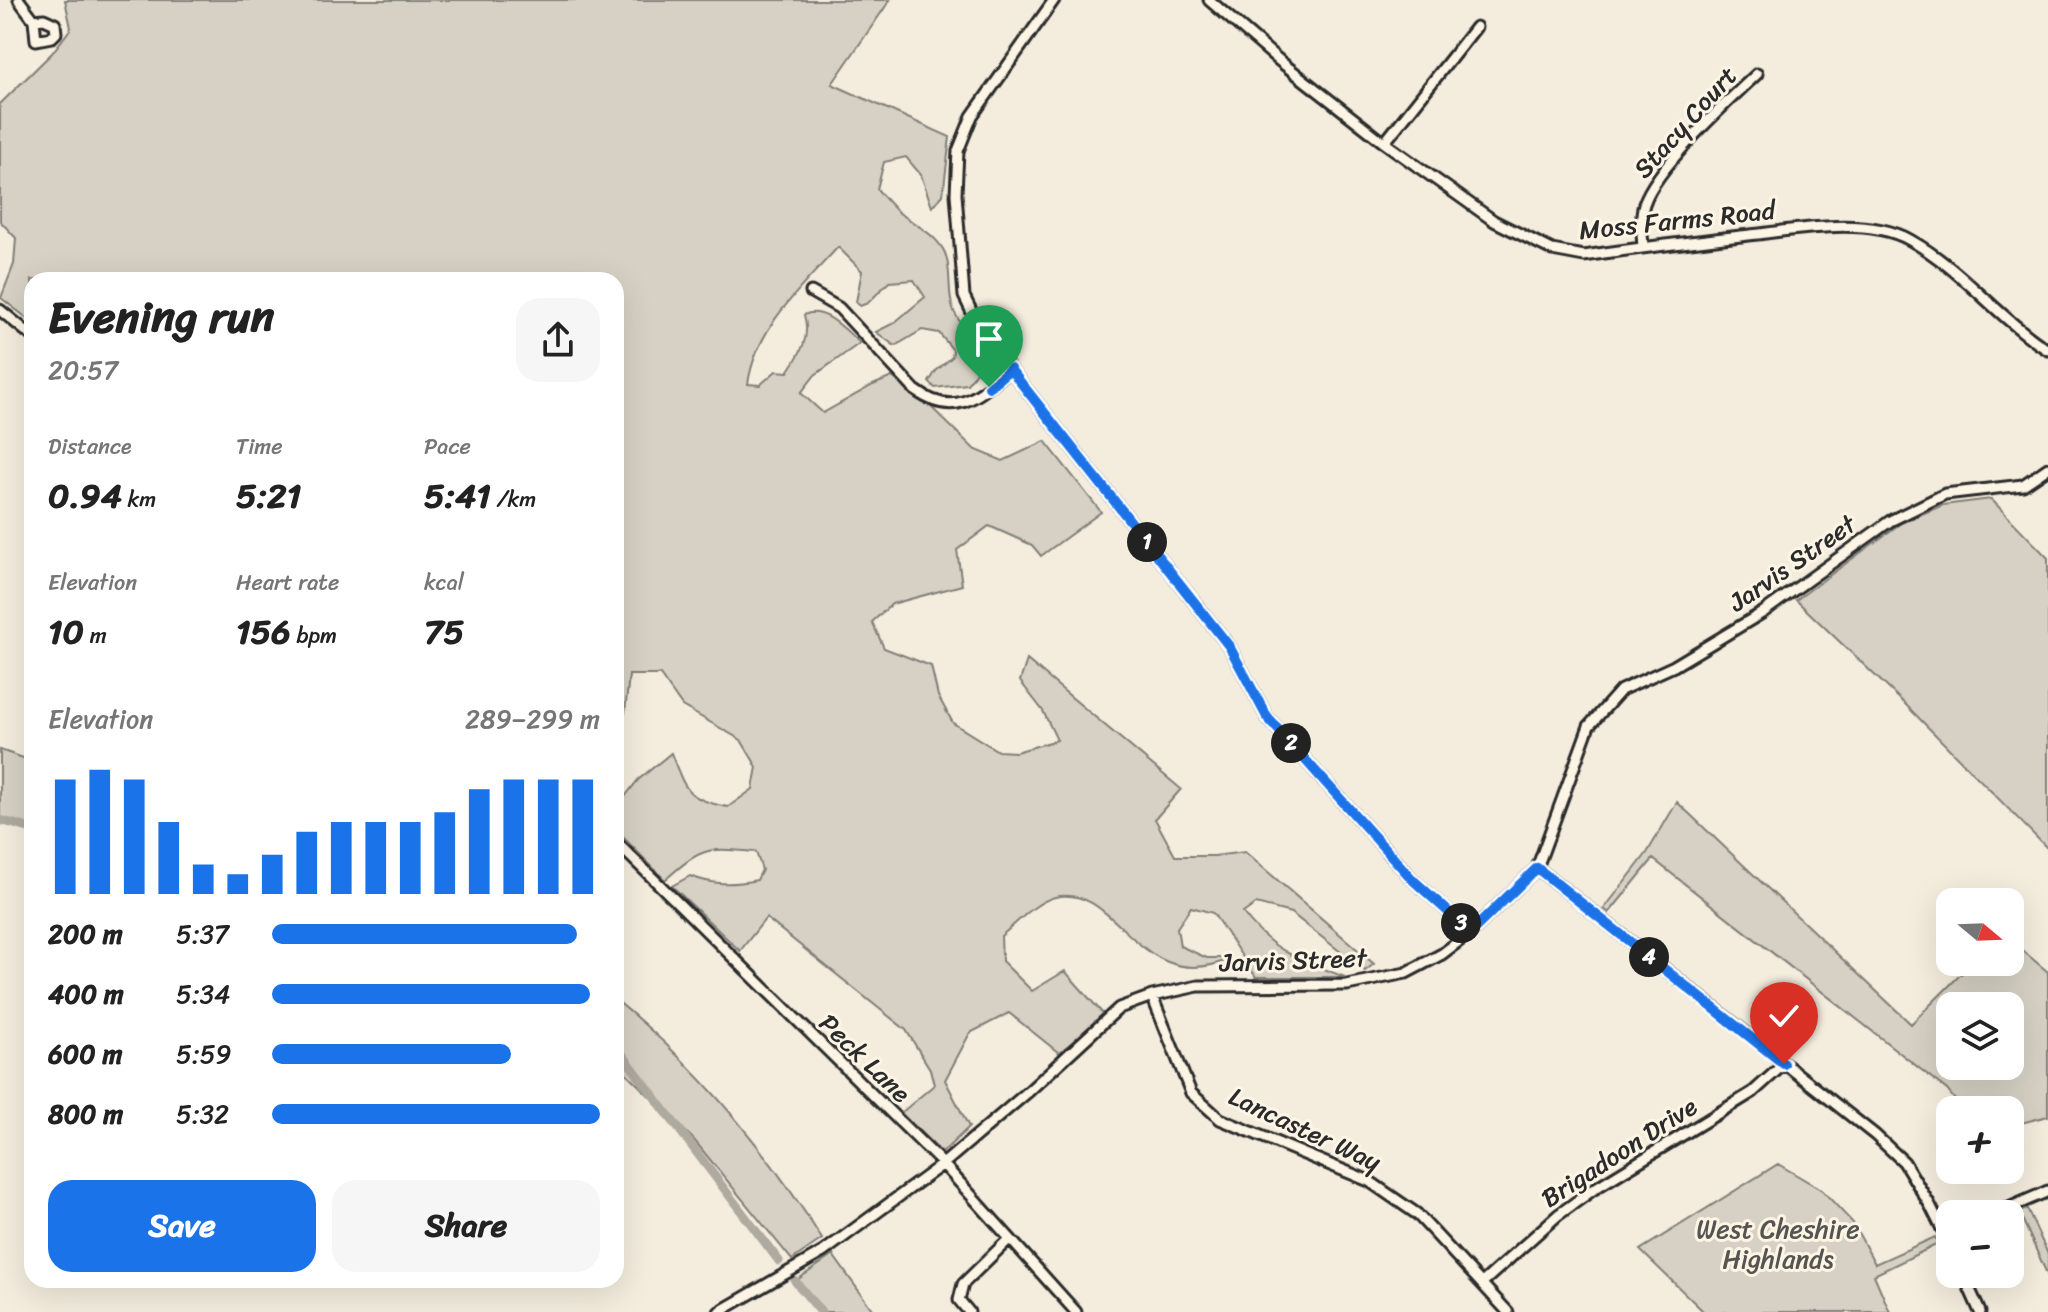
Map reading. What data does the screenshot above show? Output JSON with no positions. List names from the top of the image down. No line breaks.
{"streets":{"street":["Stacy Court","Moss Farms Road","Jarvis Street","Peck Lane","Lancaster Way","Brigadoon Drive"]},"crossings":[["Stacy Court","Moss Farms Road"],["Jarvis Street","Peck Lane"],["Jarvis Street","Lancaster Way"],["Lancaster Way","Brigadoon Drive"]],"parks":["West Cheshire Highlands"],"north":"right","page":{"heading":["Evening run","20:57"],"stats":[["Distance","0.94 km"],["Time","5:21"],["Pace","5:41 /km"],["Elevation","10 m"],["Heart rate","156 bpm"],["kcal","75"]],"pins":["1","2","3","4"],"chart":["Elevation","289–299 m"],"map_buttons":["+","−"],"list":[{"name":"200 m","note":"5:37"},{"name":"400 m","note":"5:34"},{"name":"600 m","note":"5:59"},{"name":"800 m","note":"5:32"}],"buttons":["Save","Share"]}}
